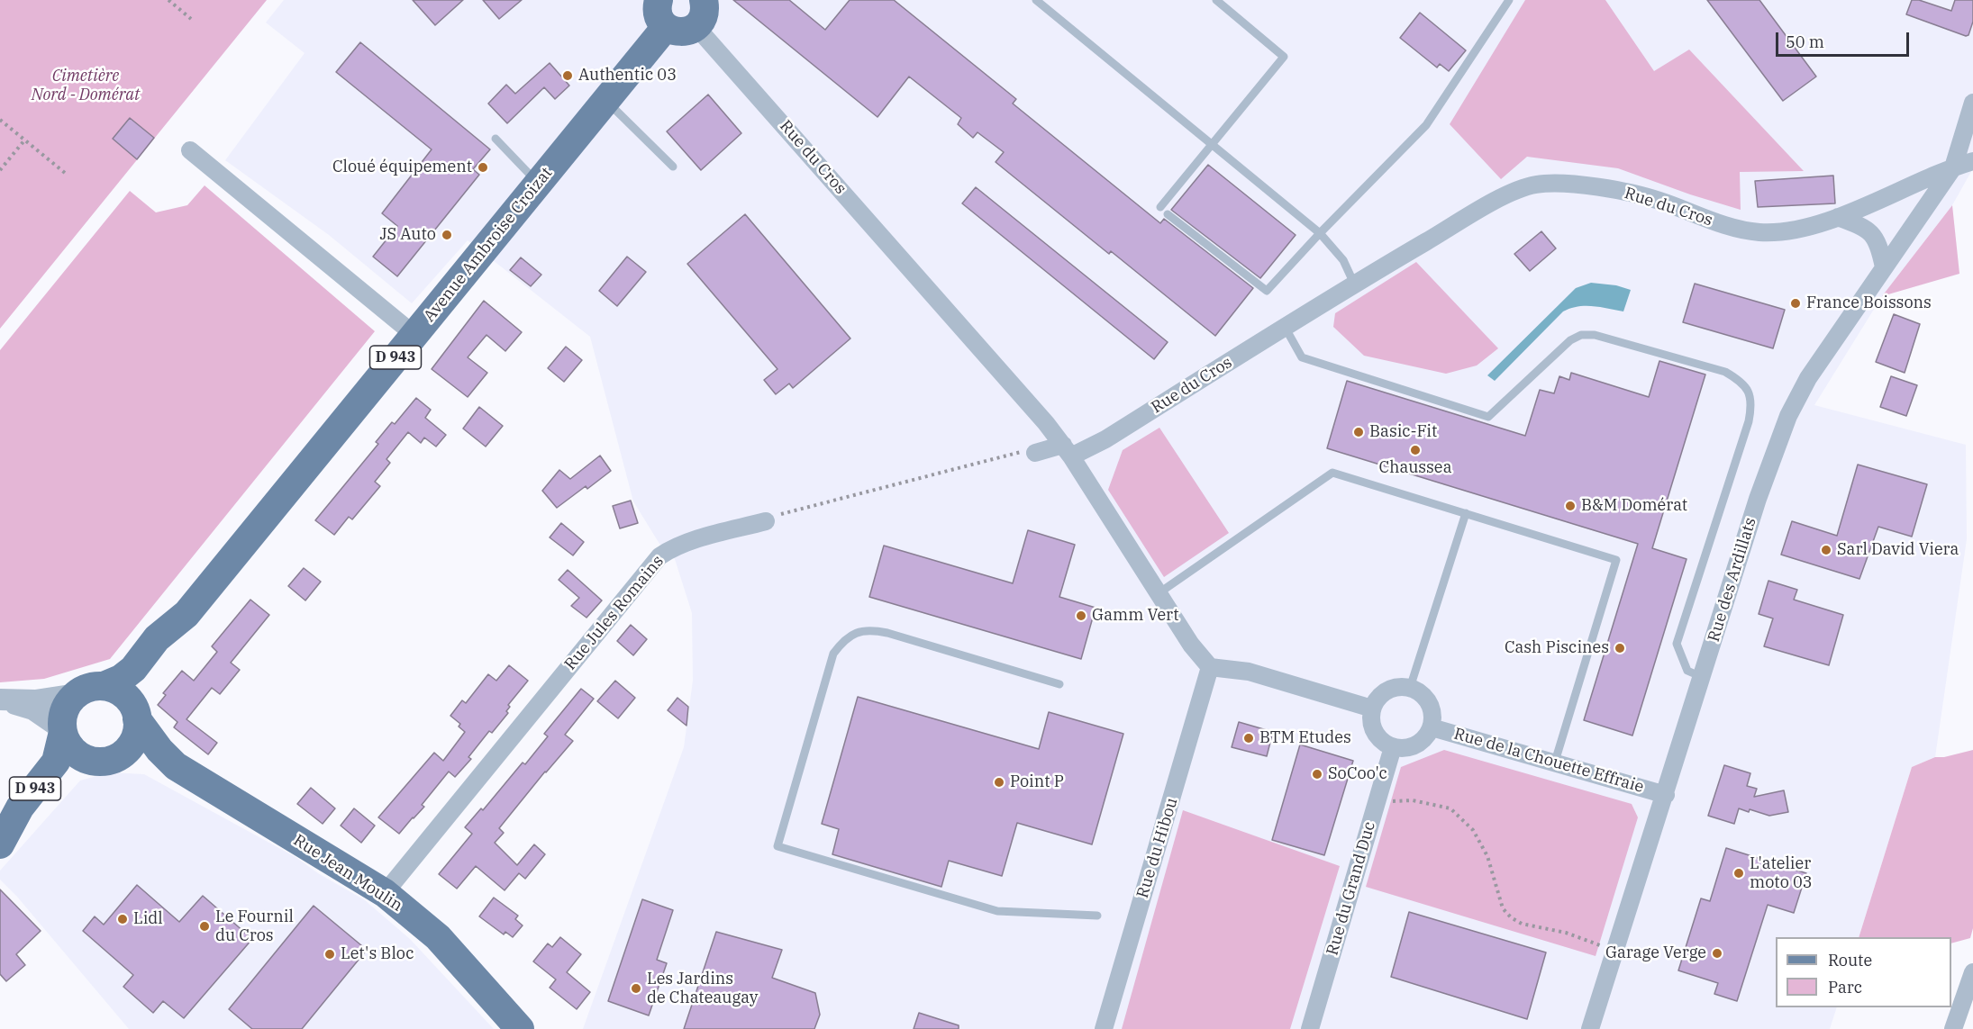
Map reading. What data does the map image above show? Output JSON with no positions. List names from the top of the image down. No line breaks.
{"streets":{"main road":["Avenue Ambroise Croizat","D 943","Rue Jean Moulin"],"street":["Rue du Cros","Rue des Ardillats","Rue Jules Romains","Rue de la Chouette Effraie","Rue du Hibou","Rue du Grand Duc"]},"crossings":[["Rue du Cros","Rue des Ardillats"],["Avenue Ambroise Croizat","D 943"],["Avenue Ambroise Croizat","Rue Jean Moulin"],["D 943","Rue Jean Moulin"],["Rue des Ardillats","Rue de la Chouette Effraie"],["Rue Jules Romains","Rue Jean Moulin"],["Rue de la Chouette Effraie","Rue du Grand Duc"]],"parks":["Cimetière Nord - Domérat"],"places":["Authentic 03","Cloué équipement","JS Auto","France Boissons","Basic-Fit","Chaussea","B&M Domérat","Sarl David Viera","Gamm Vert","Cash Piscines","BTM Etudes","SoCoo'c","Point P","L'atelier moto 03","Lidl","Le Fournil du Cros","Garage Verge","Let's Bloc","Les Jardins de Chateaugay"],"legend":["Route","Parc"],"scale_bar":"50 m"}
